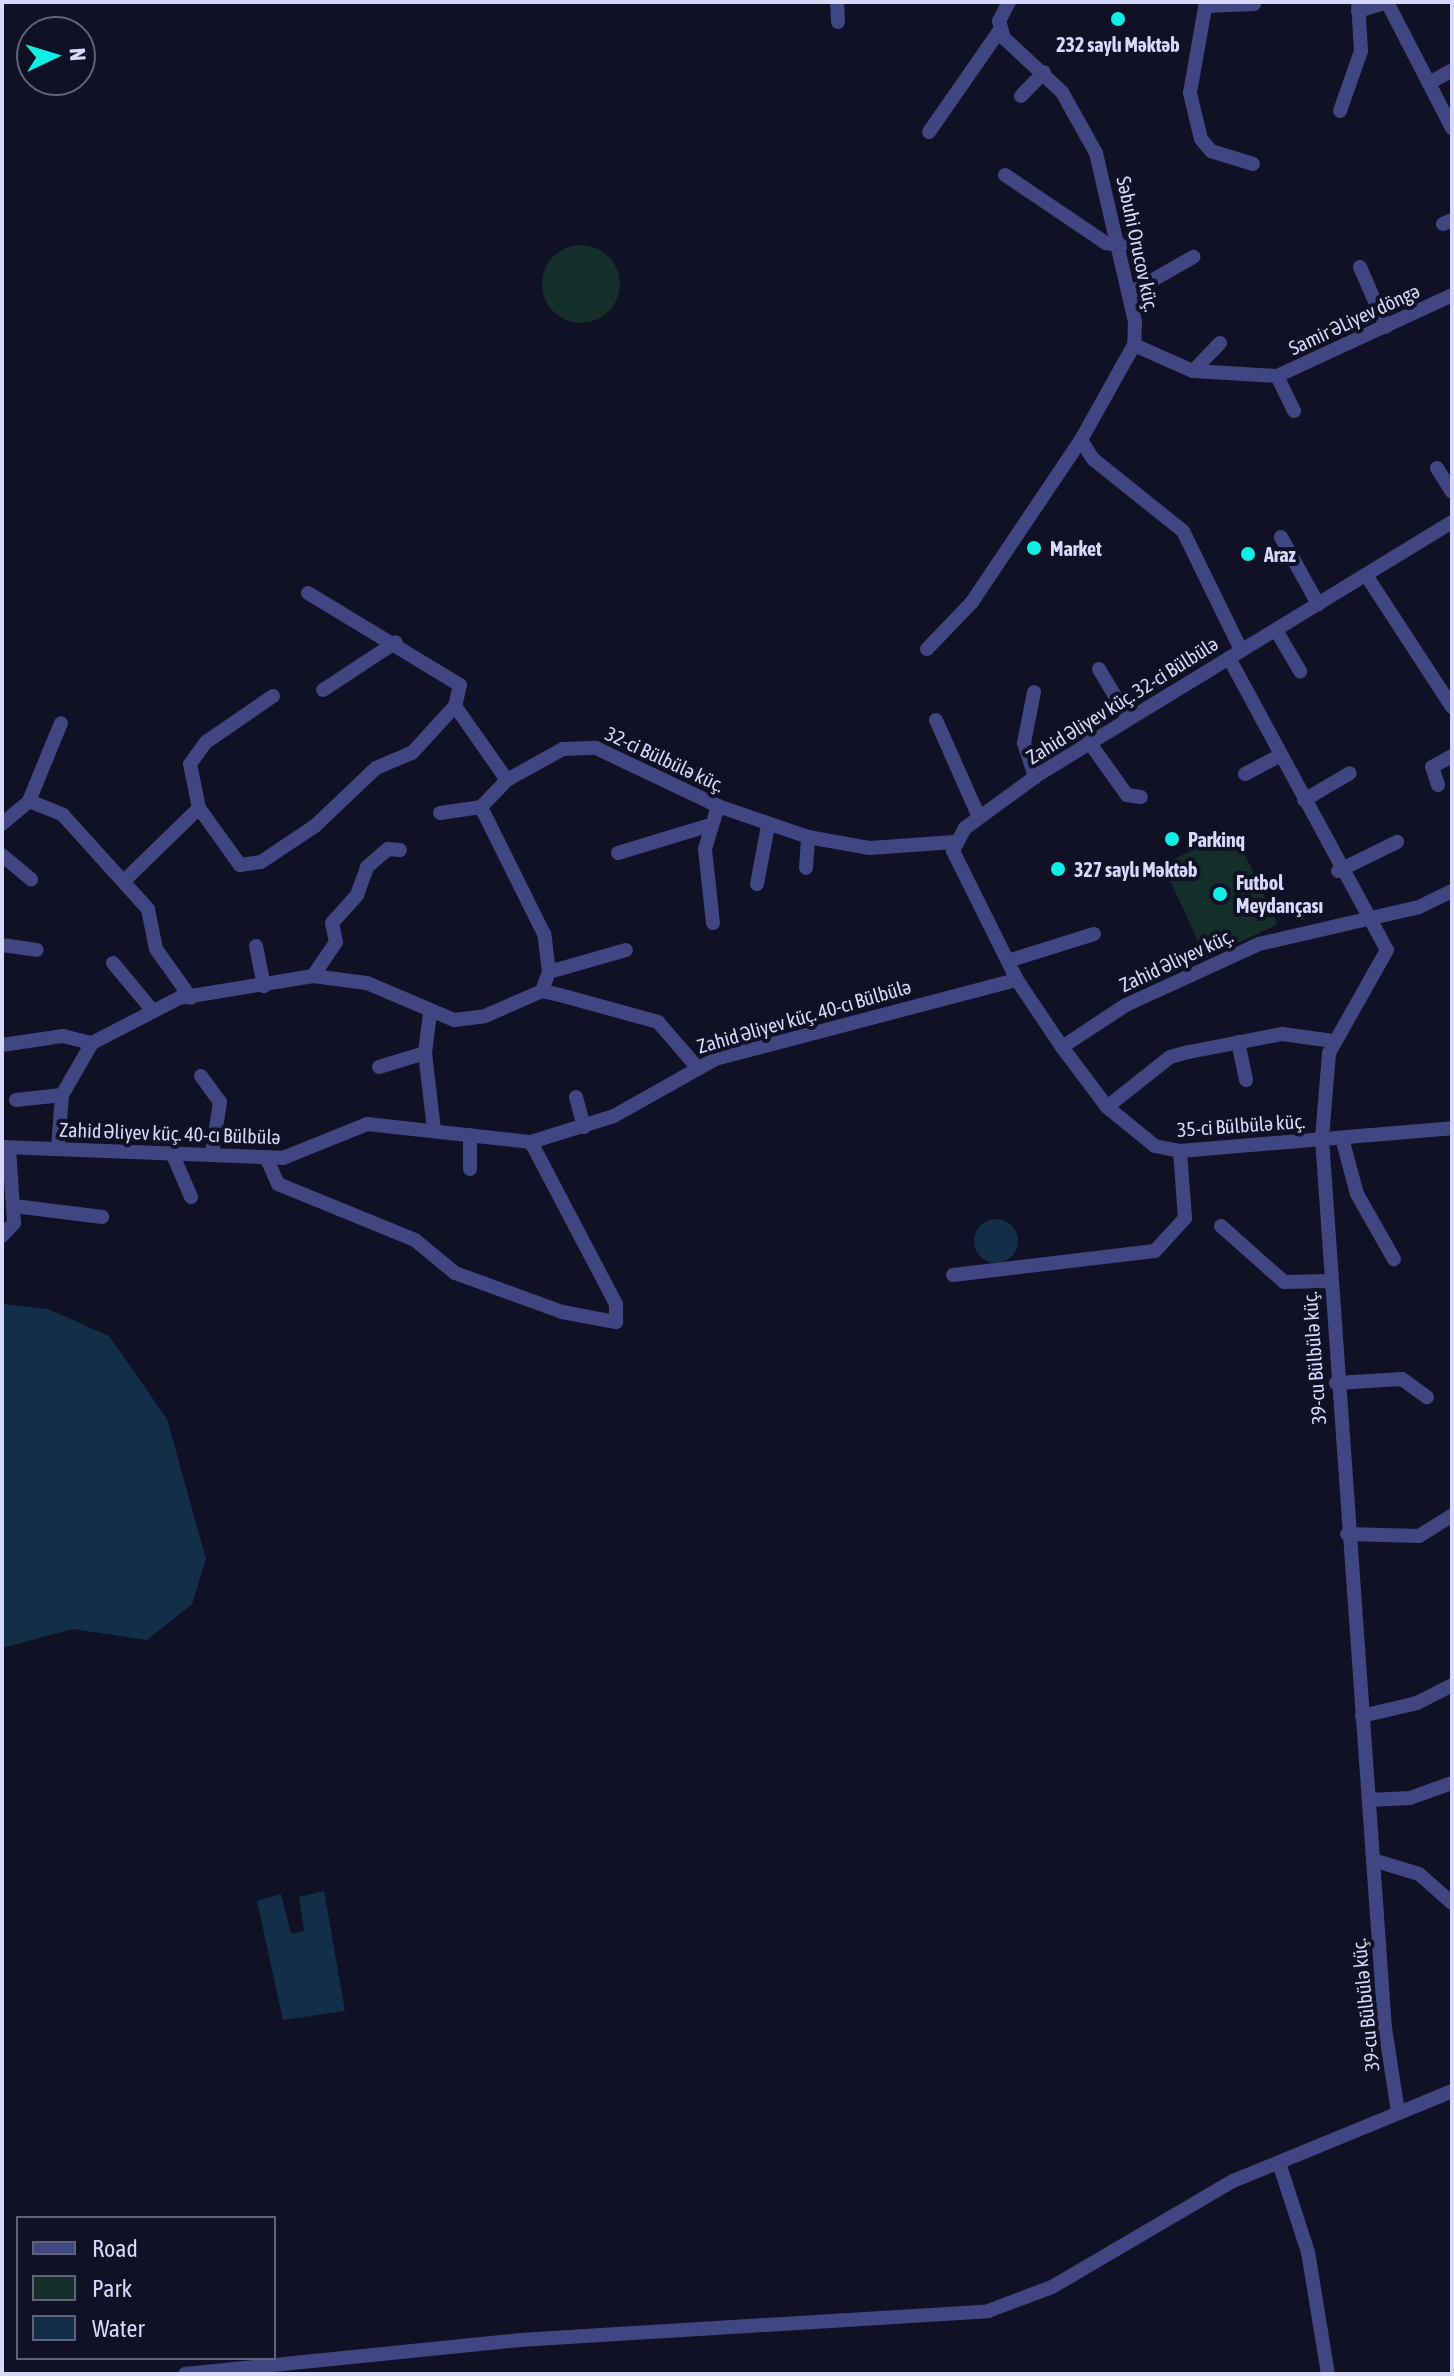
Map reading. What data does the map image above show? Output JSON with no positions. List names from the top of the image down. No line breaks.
{"streets":{"street":["Səbuhi Orucov küç.","Samir ƏLiyev döngə","Zahid Əliyev küç. 32-ci Bülbülə","32-ci Bülbülə küç.","Zahid Əliyev küç.","Zahid Əliyev küç. 40-cı Bülbülə","35-ci Bülbülə küç.","39-cu Bülbülə küç."]},"crossings":[["Səbuhi Orucov küç.","Samir ƏLiyev döngə"],["Zahid Əliyev küç. 32-ci Bülbülə","32-ci Bülbülə küç."],["Zahid Əliyev küç. 32-ci Bülbülə","39-cu Bülbülə küç."],["Zahid Əliyev küç.","35-ci Bülbülə küç."],["Zahid Əliyev küç.","39-cu Bülbülə küç."],["Zahid Əliyev küç. 40-cı Bülbülə","35-ci Bülbülə küç."],["35-ci Bülbülə küç.","39-cu Bülbülə küç."]],"places":["232 saylı Məktəb","Market","Araz","Parkinq","327 saylı Məktəb","Futbol Meydançası"],"legend":["Road","Park","Water"],"north":"right"}
